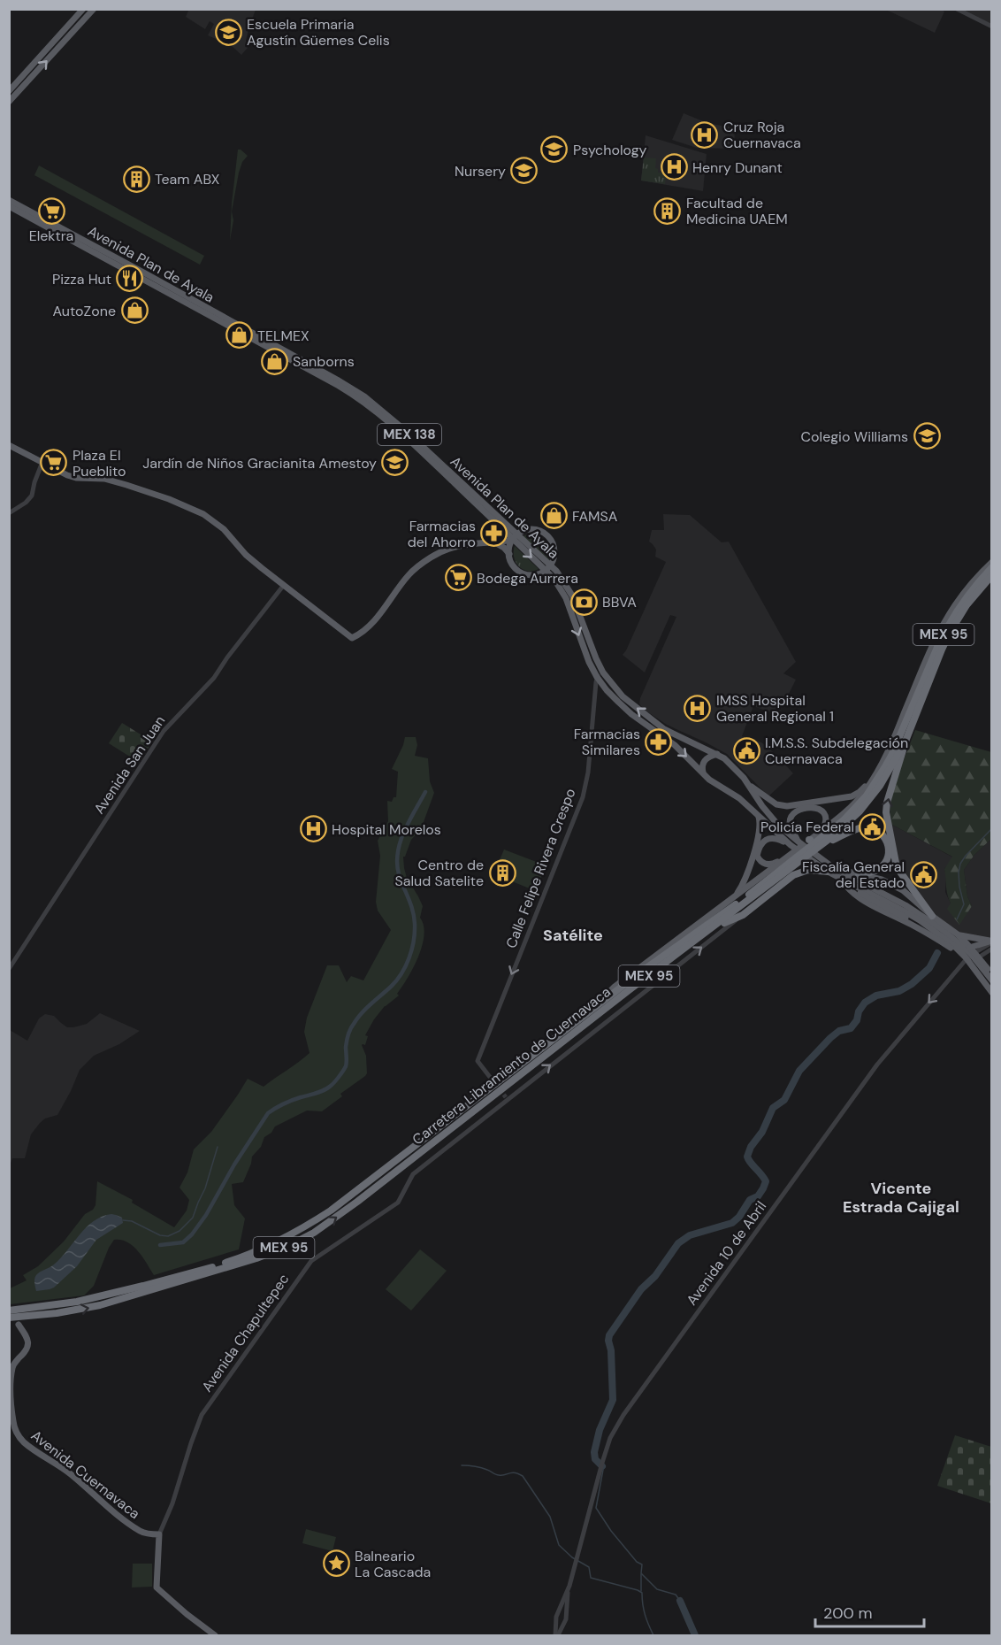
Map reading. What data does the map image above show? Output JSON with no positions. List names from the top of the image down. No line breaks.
{"streets":{"highway":["MEX 95","Carretera Libramiento de Cuernavaca"],"main road":["Avenida Plan de Ayala","MEX 138","Avenida Chapultepec","Avenida Cuernavaca"],"street":["Avenida San Juan","Calle Felipe Rivera Crespo","Avenida 10 de Abril"]},"crossings":[["Avenida Plan de Ayala","MEX 138"],["Avenida Plan de Ayala","Calle Felipe Rivera Crespo"],["MEX 138","Avenida 10 de Abril"],["MEX 95","Carretera Libramiento de Cuernavaca"],["Calle Felipe Rivera Crespo","Carretera Libramiento de Cuernavaca"],["Avenida Chapultepec","Avenida Cuernavaca"]],"one_way":["Calle Felipe Rivera Crespo","Avenida 10 de Abril","Avenida Chapultepec"],"districts":["Satélite","Vicente Estrada Cajigal"],"places":{"school or university":["Escuela Primaria Agustín Güemes Celis","Psychology","Nursery","Colegio Williams","Jardín de Niños Gracianita Amestoy"],"hospital":["Cruz Roja Cuernavaca","Henry Dunant","IMSS Hospital General Regional 1","Hospital Morelos"],"building":["Team ABX","Facultad de Medicina UAEM","Centro de Salud Satelite"],"supermarket":["Elektra","Plaza El Pueblito","Bodega Aurrera"],"restaurant":["Pizza Hut"],"shop":["AutoZone","TELMEX","Sanborns","FAMSA"],"pharmacy":["Farmacias del Ahorro","Farmacias Similares"],"bank":["BBVA"],"public building":["I.M.S.S. Subdelegación Cuernavaca","Policía Federal","Fiscalía General del Estado"],"place":["Balneario La Cascada"]},"scale_bar":"200 m"}
